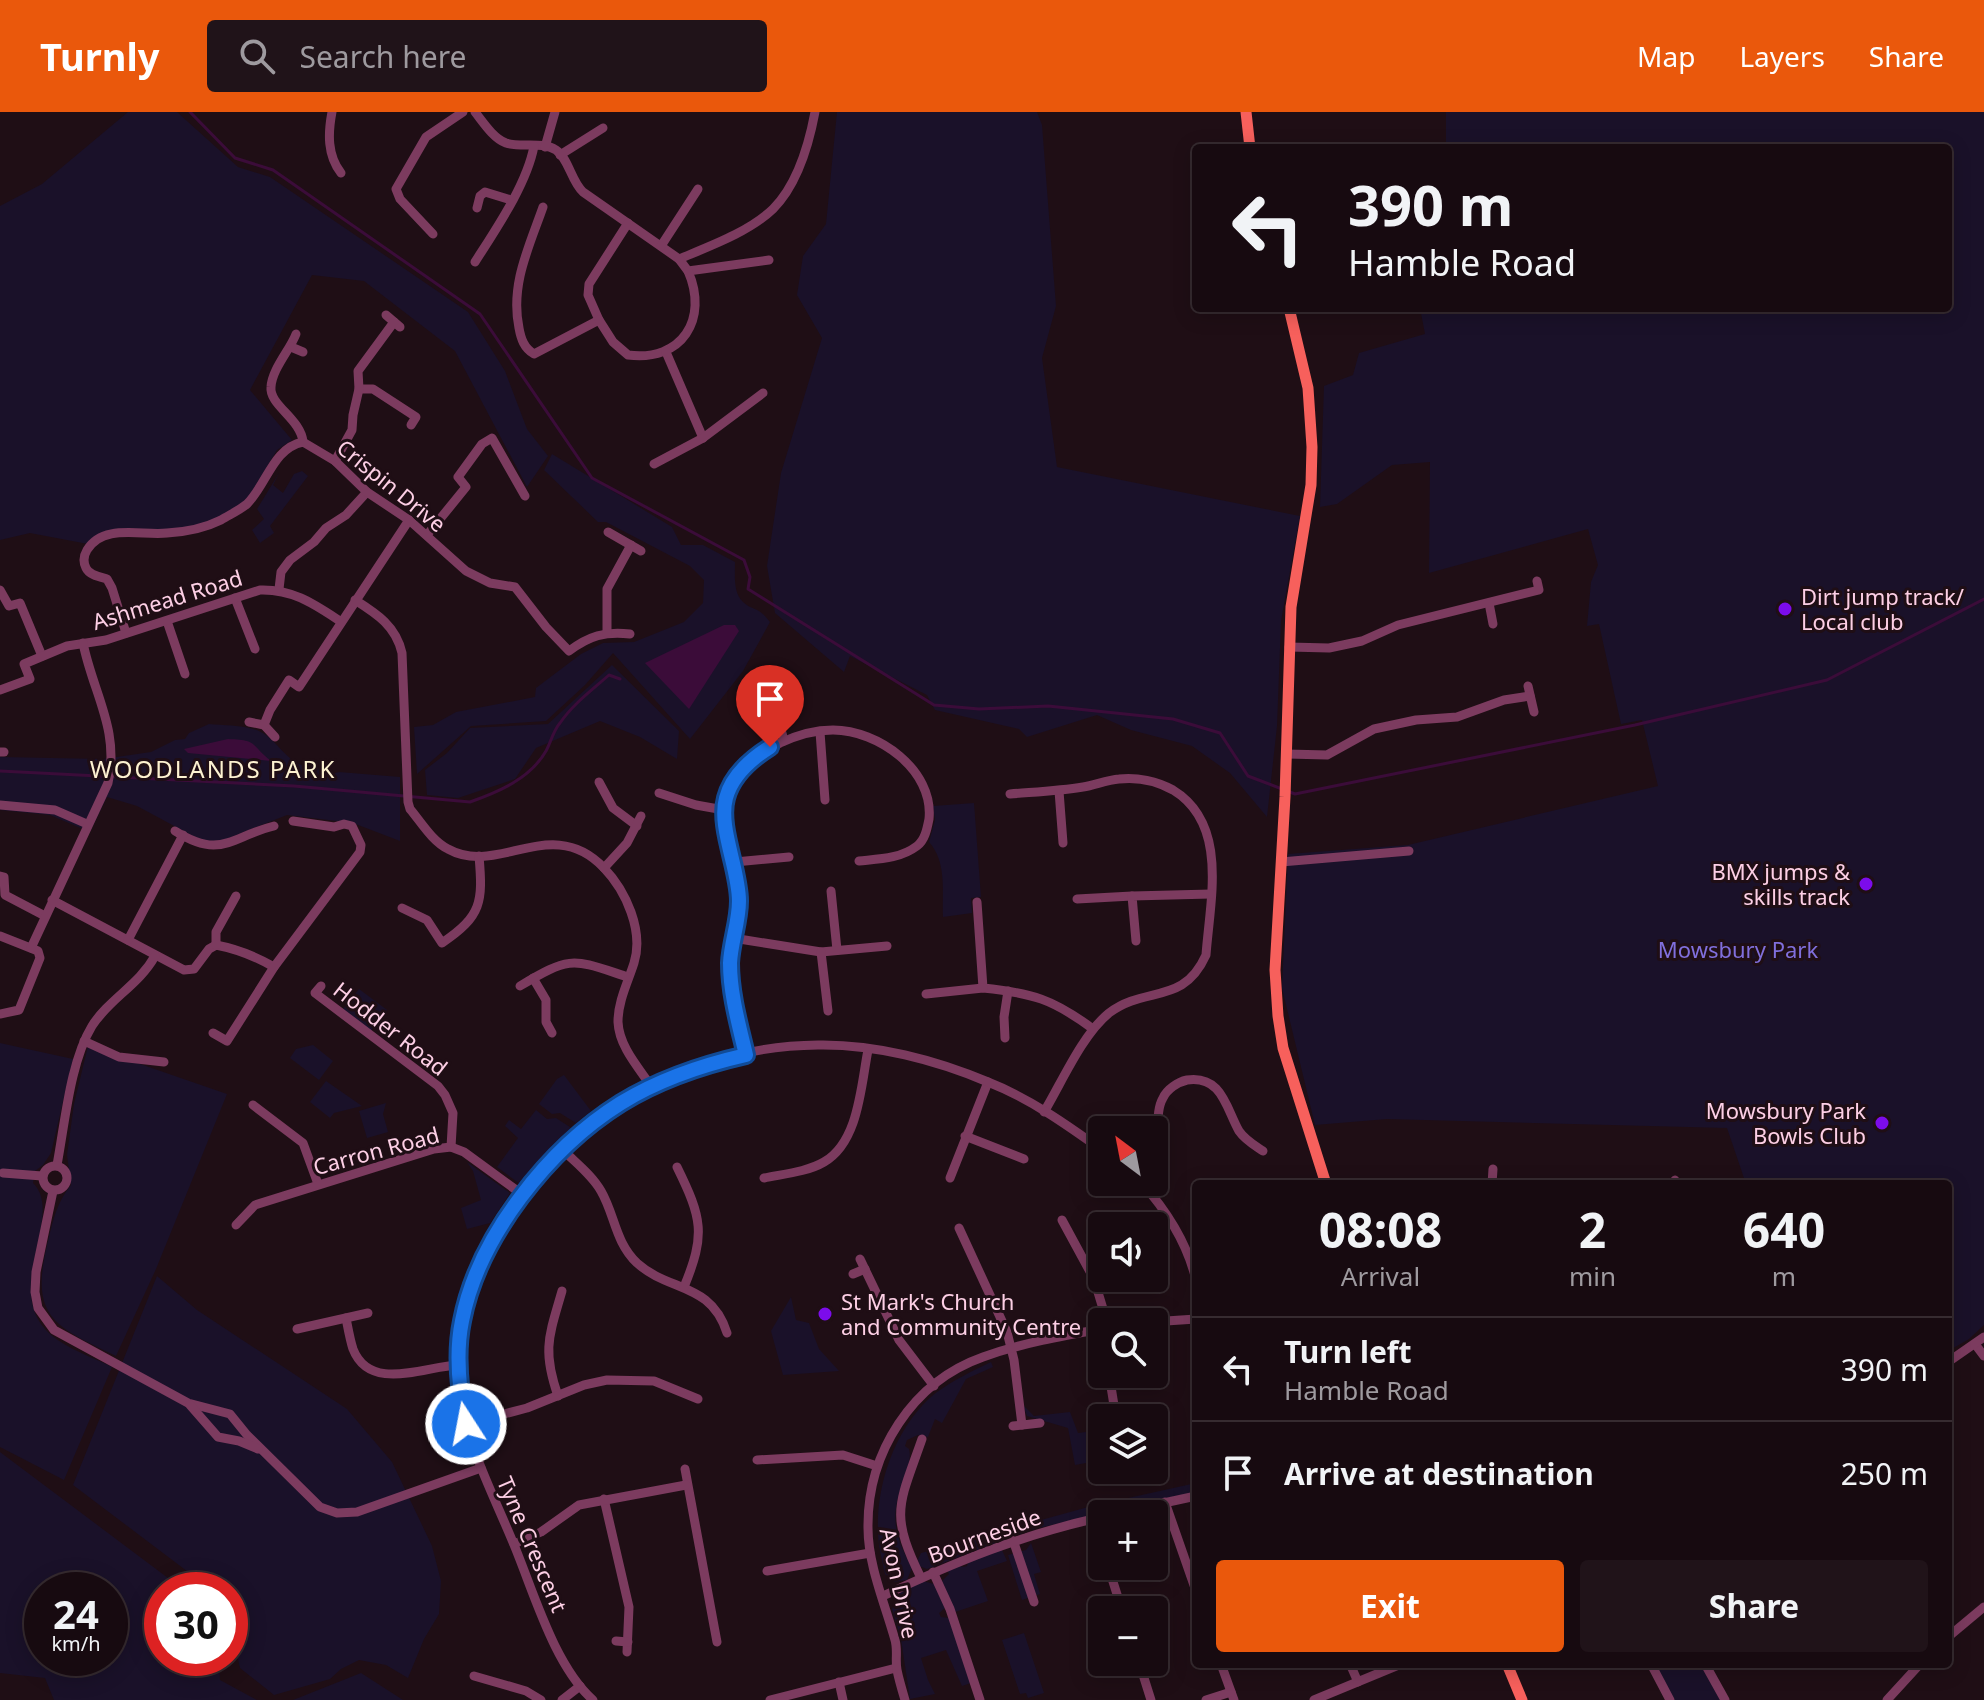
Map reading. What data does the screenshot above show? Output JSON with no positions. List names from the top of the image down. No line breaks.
{"streets":{"street":["Crispin Drive","Ashmead Road","Hodder Road","Carron Road","Bourneside","Tyne Crescent","Avon Drive"]},"crossings":[["Crispin Drive","Ashmead Road"],["Hodder Road","Carron Road"],["Carron Road","Tyne Crescent"],["Bourneside","Avon Drive"]],"districts":["WOODLANDS PARK"],"parks":["Mowsbury Park"],"places":["Dirt jump track/ Local club","BMX jumps & skills track","Mowsbury Park Bowls Club","St Mark's Church and Community Centre"],"north":"top left","page":{"header":"Turnly","search":"Search here","nav":["Map","Layers","Share"],"turn":["390 m","Hamble Road"],"map_buttons":["+","−"],"eta":["08:08","Arrival","2","min","640","m"],"list":[{"name":"Turn left","note":"Hamble Road","value":"390 m"},{"name":"Arrive at destination","value":"250 m"}],"buttons":["Exit","Share"],"speed":"24 km/h","limit":"30"}}
